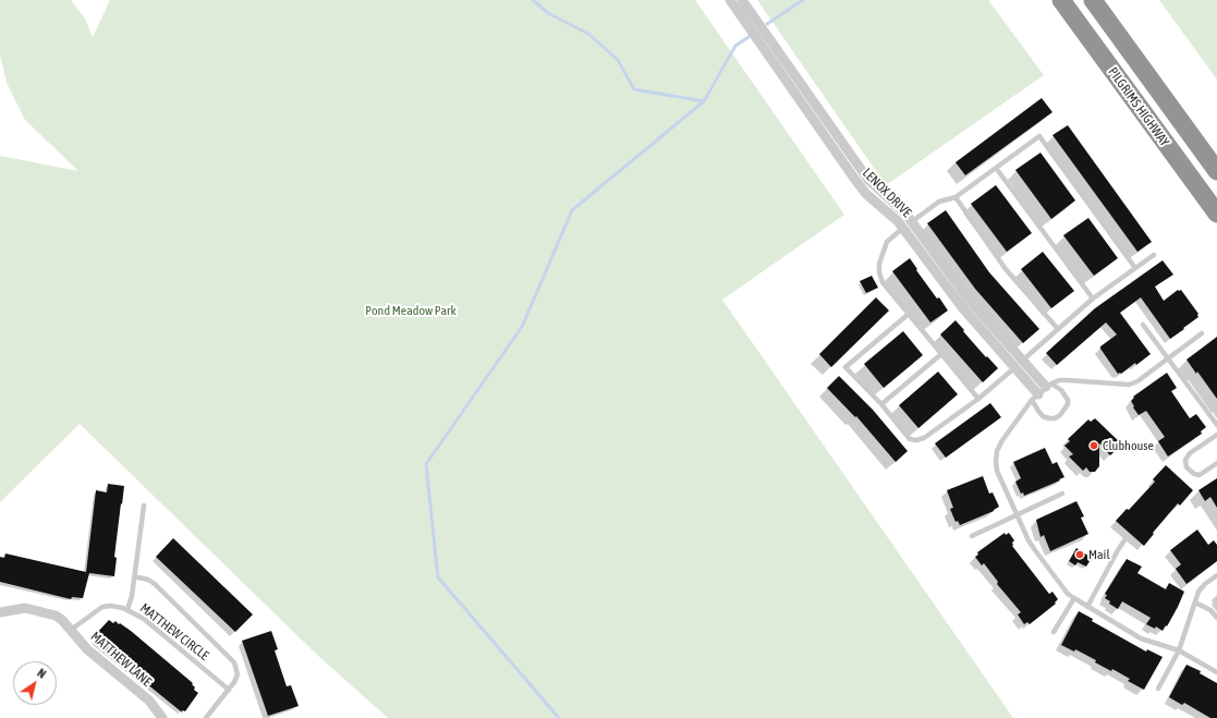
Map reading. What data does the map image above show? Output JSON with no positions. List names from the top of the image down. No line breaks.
{"streets":{"highway":["PILGRIMS HIGHWAY"],"street":["LENOX DRIVE","MATTHEW LANE"],"lane":["MATTHEW CIRCLE"]},"crossings":[["MATTHEW CIRCLE","MATTHEW LANE"]],"parks":["Pond Meadow Park"],"places":["Clubhouse","Mail"],"north":"top right"}
